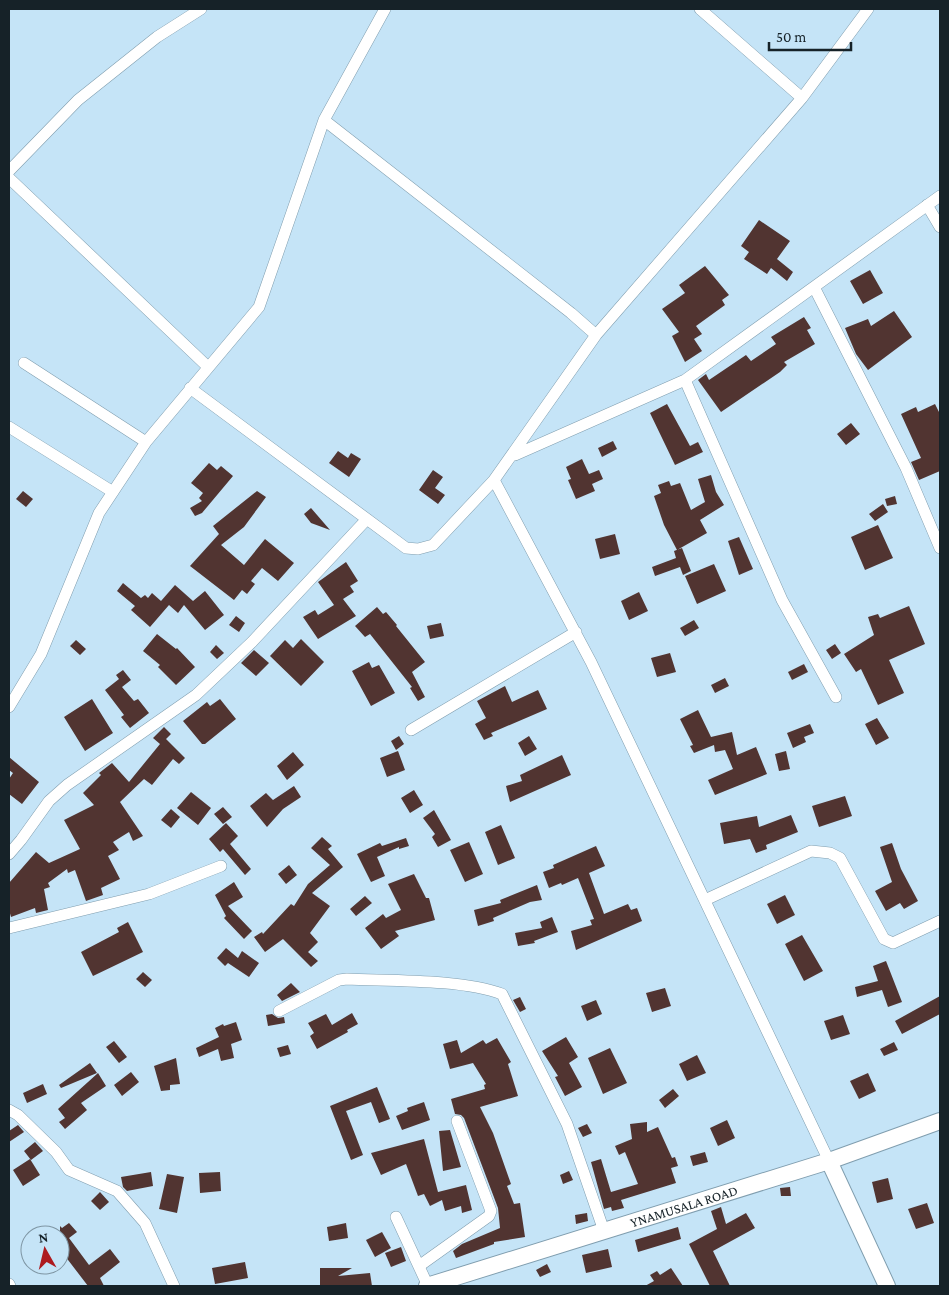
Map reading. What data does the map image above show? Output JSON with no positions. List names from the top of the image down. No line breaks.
{"streets":{"main road":["YNAMUSALA ROAD"]},"scale_bar":"50 m","north":"top"}
